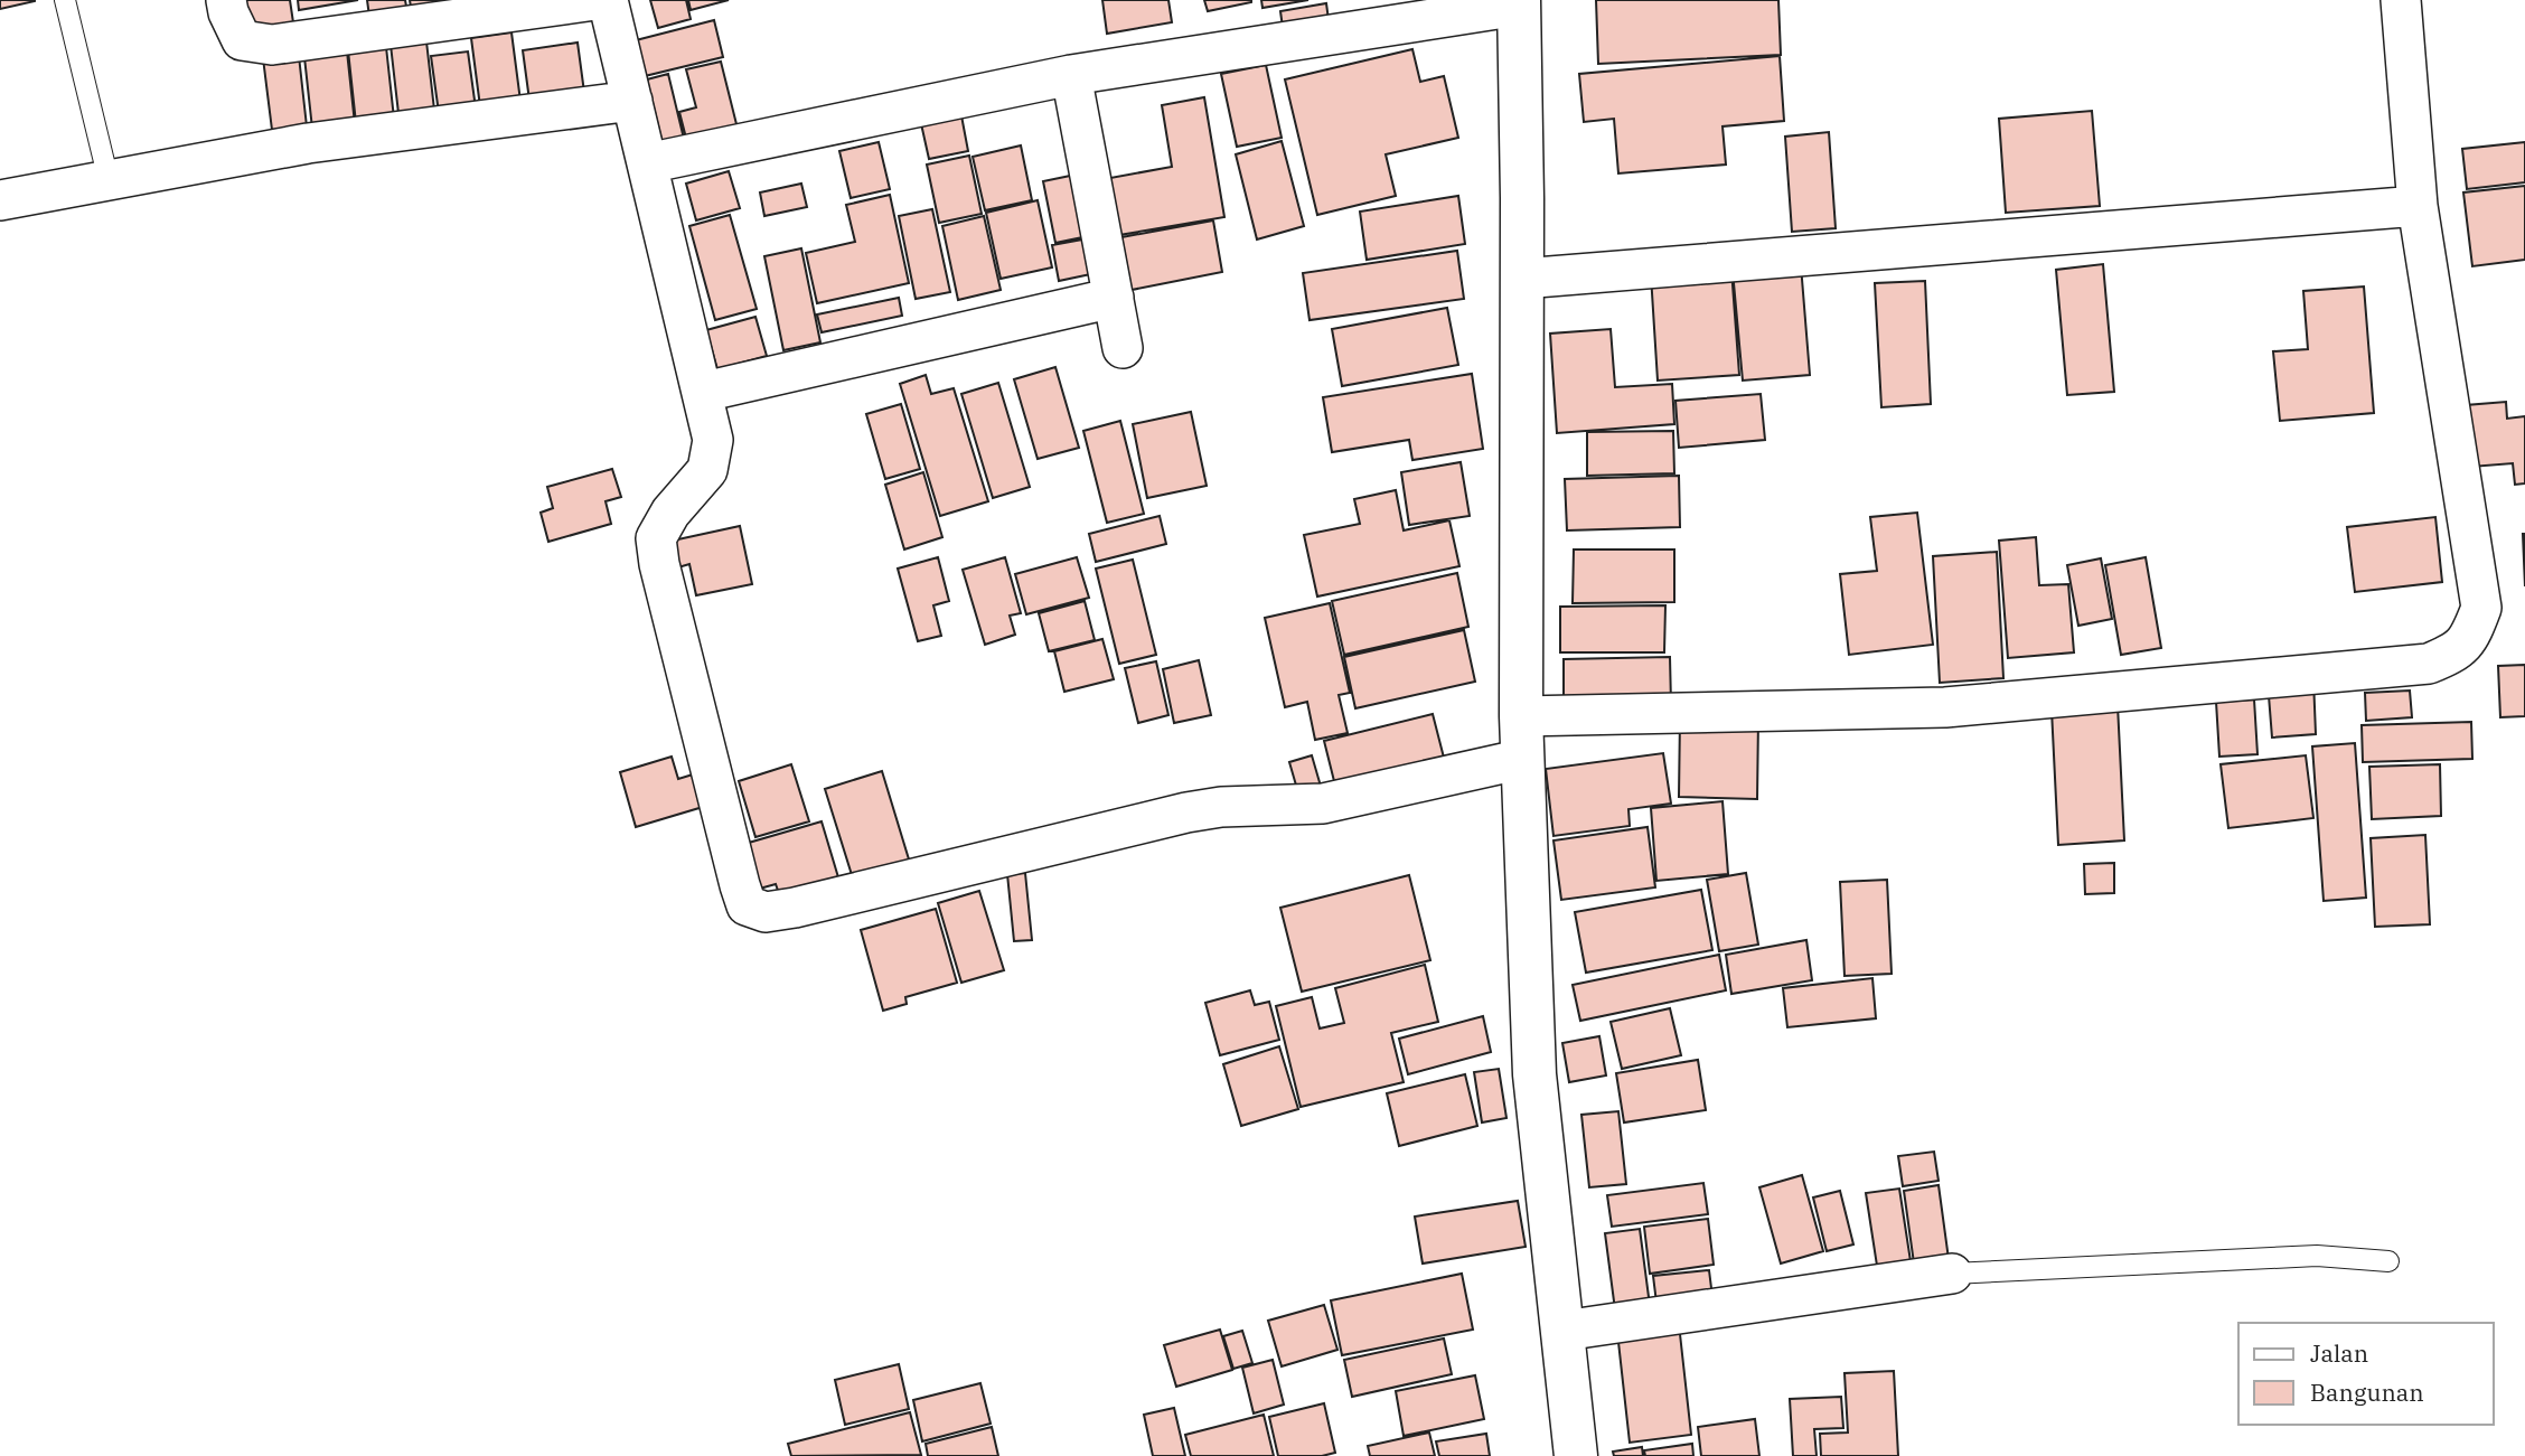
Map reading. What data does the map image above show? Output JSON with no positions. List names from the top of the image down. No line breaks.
{"legend":["Jalan","Bangunan"]}
